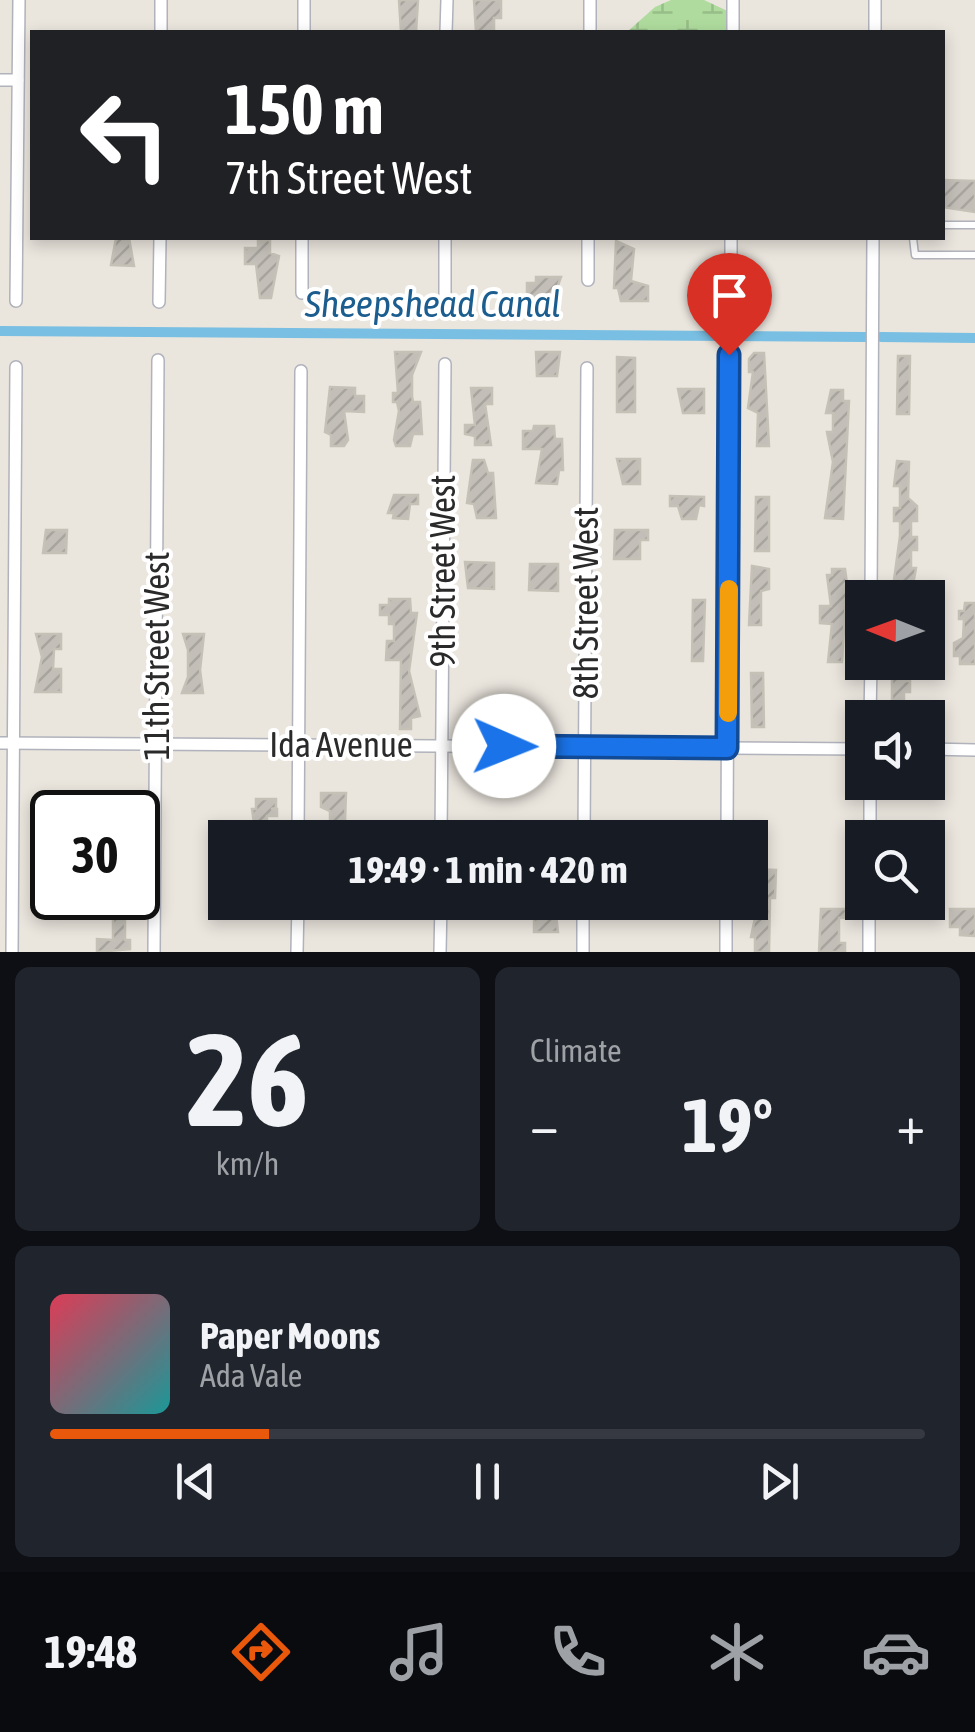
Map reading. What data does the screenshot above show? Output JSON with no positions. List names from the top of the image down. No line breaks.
{"streets":{"street":["9th Street West","8th Street West","11th Street West","Ida Avenue"]},"crossings":[["9th Street West","Ida Avenue"],["8th Street West","Ida Avenue"],["11th Street West","Ida Avenue"]],"water":["Sheepshead Canal"],"north":"left","page":{"turn":["150 m","7th Street West"],"limit":"30","trip":"19:49 · 1 min · 420 m","tile":[["26","km/h"],"Climate"],"heat":["−","19°","+"],"song":["Paper Moons","Ada Vale"],"tabs":"19:48"}}
